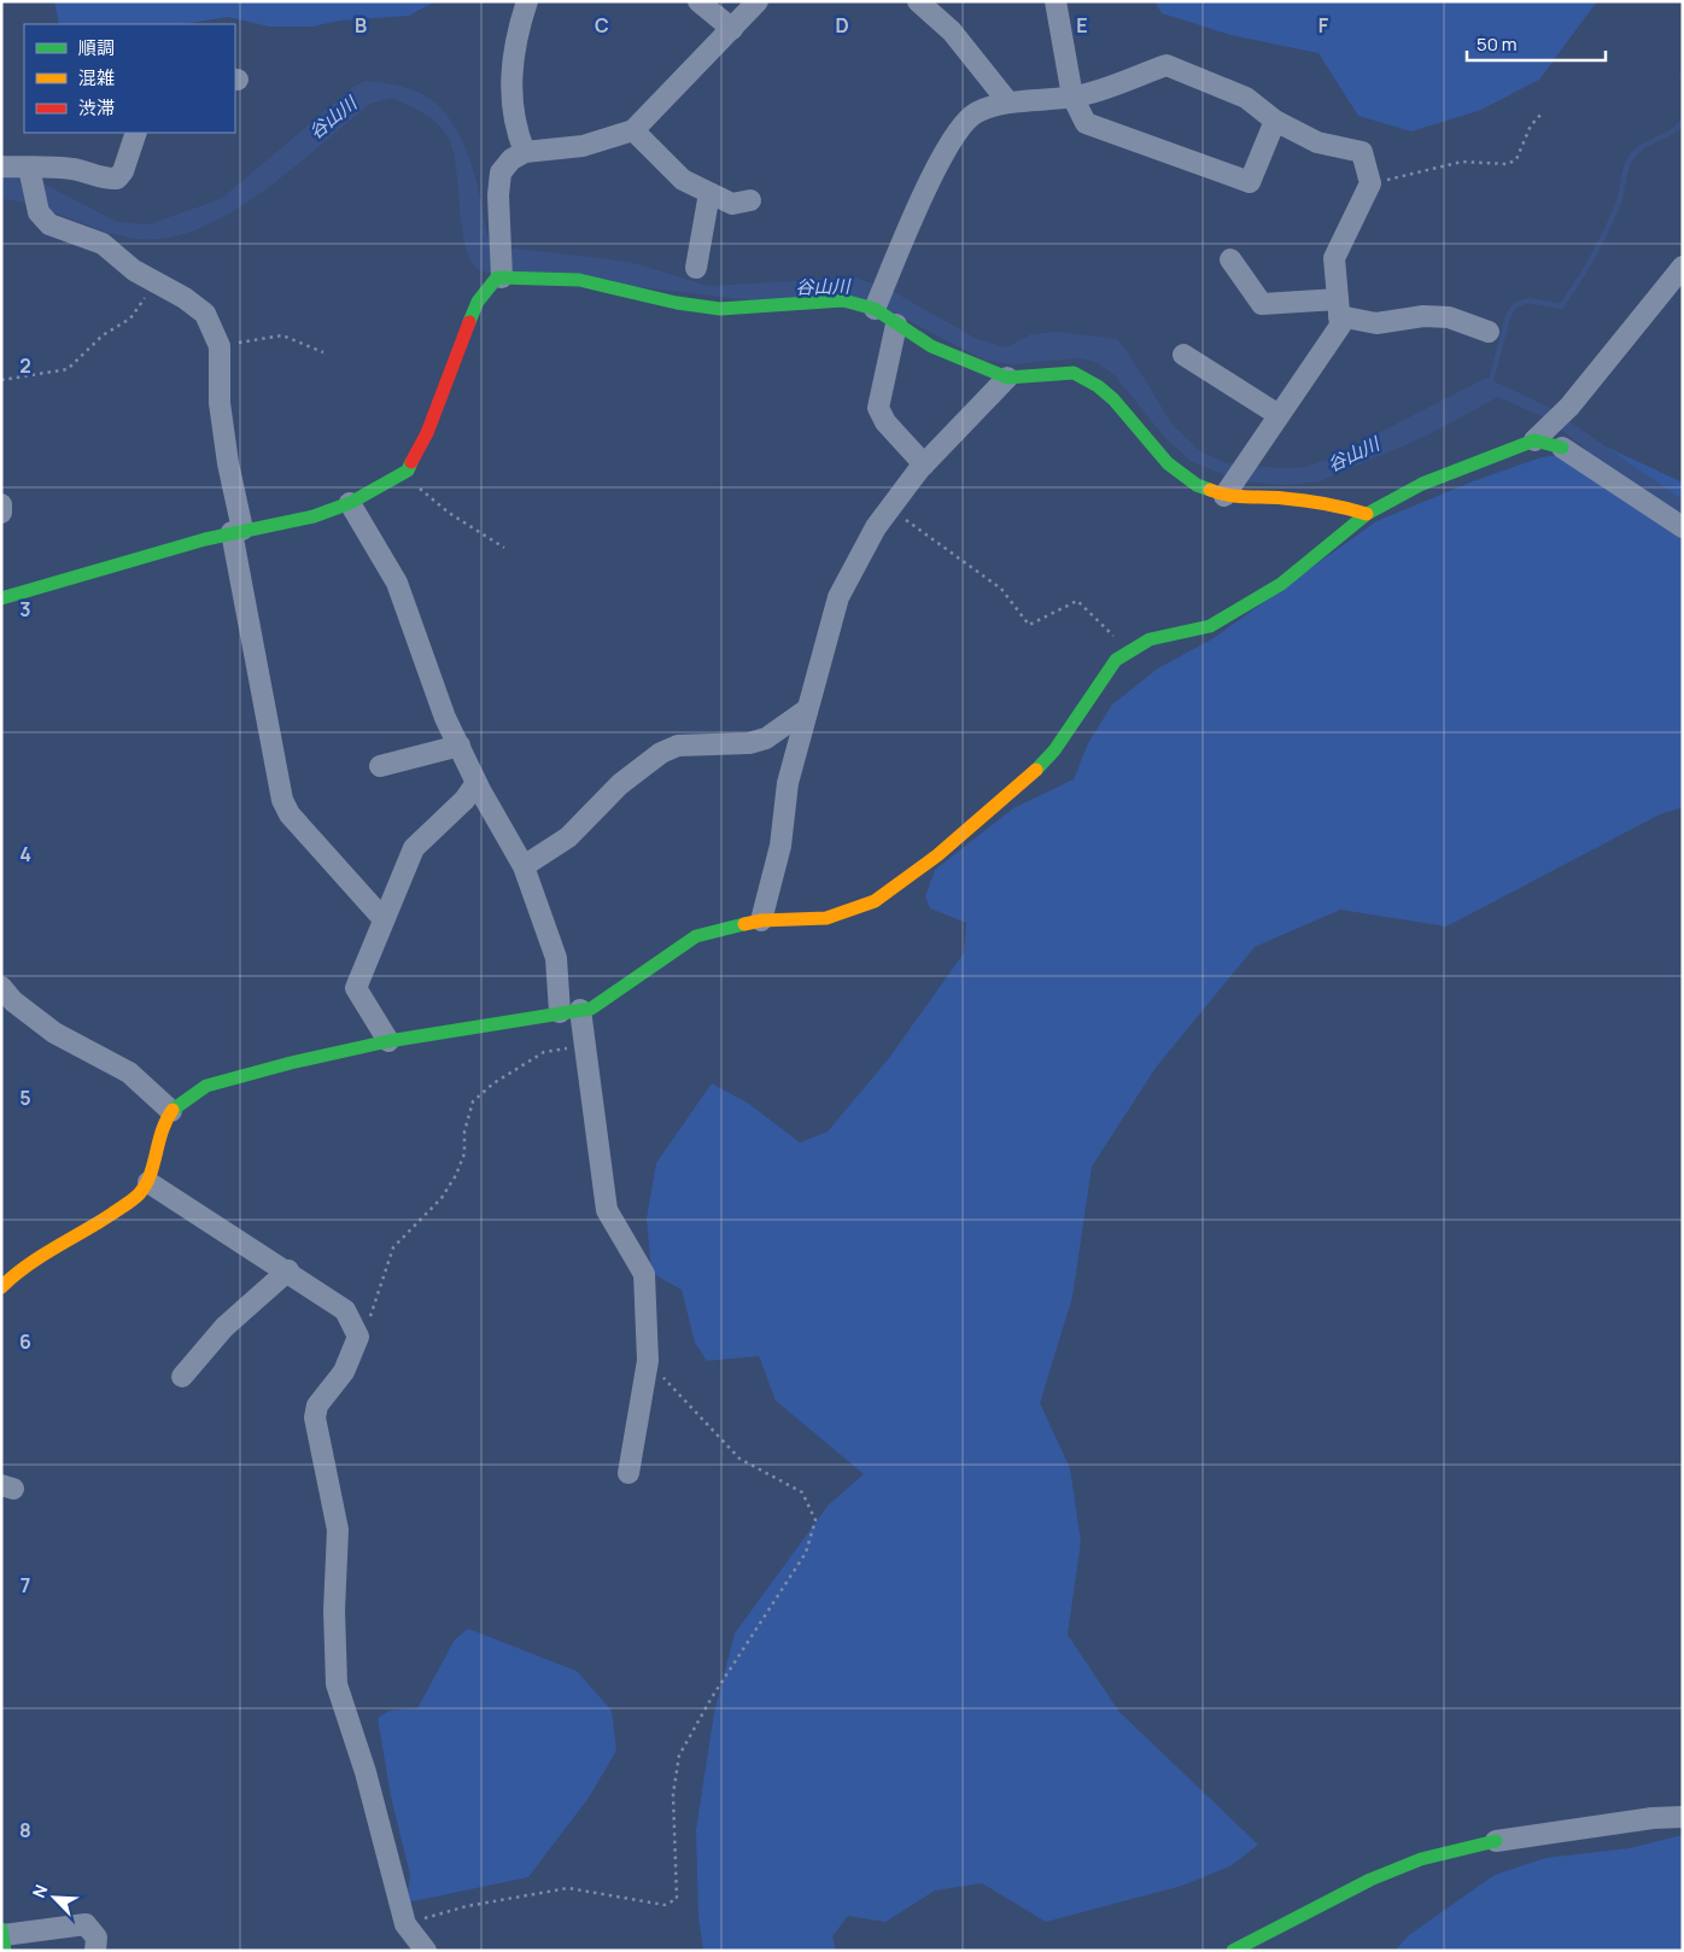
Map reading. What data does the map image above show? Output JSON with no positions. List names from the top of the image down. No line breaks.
{"water":["谷山川"],"legend":["順調","混雑","渋滞"],"scale_bar":"50 m","north":"top left","grid":{"columns":["B","C","D","E","F"],"rows":["2","3","4","5","6","7","8"]}}
